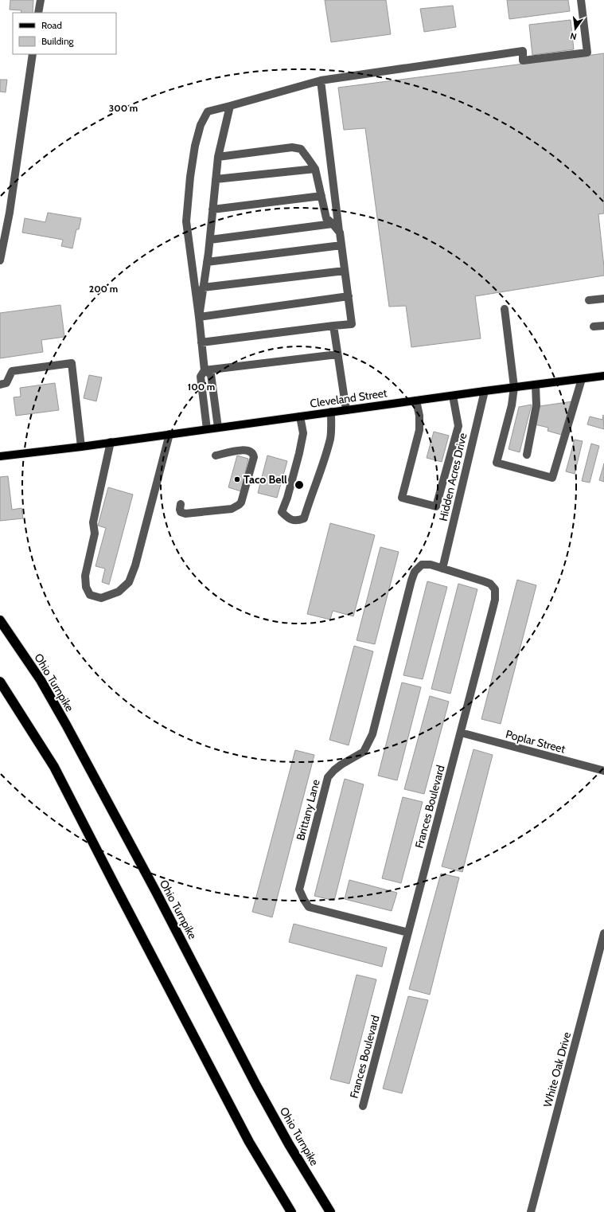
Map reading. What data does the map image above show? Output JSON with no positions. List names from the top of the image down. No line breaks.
{"streets":{"highway":["Ohio Turnpike"],"main road":["Cleveland Street"],"street":["Hidden Acres Drive","Poplar Street","Frances Boulevard","Brittany Lane","White Oak Drive"]},"crossings":[["Cleveland Street","Hidden Acres Drive"],["Hidden Acres Drive","Frances Boulevard"],["Poplar Street","Frances Boulevard"],["Frances Boulevard","Brittany Lane"]],"places":["Taco Bell"],"legend":["Road","Building"],"north":"bottom","rings":["300 m","200 m","100 m"]}
